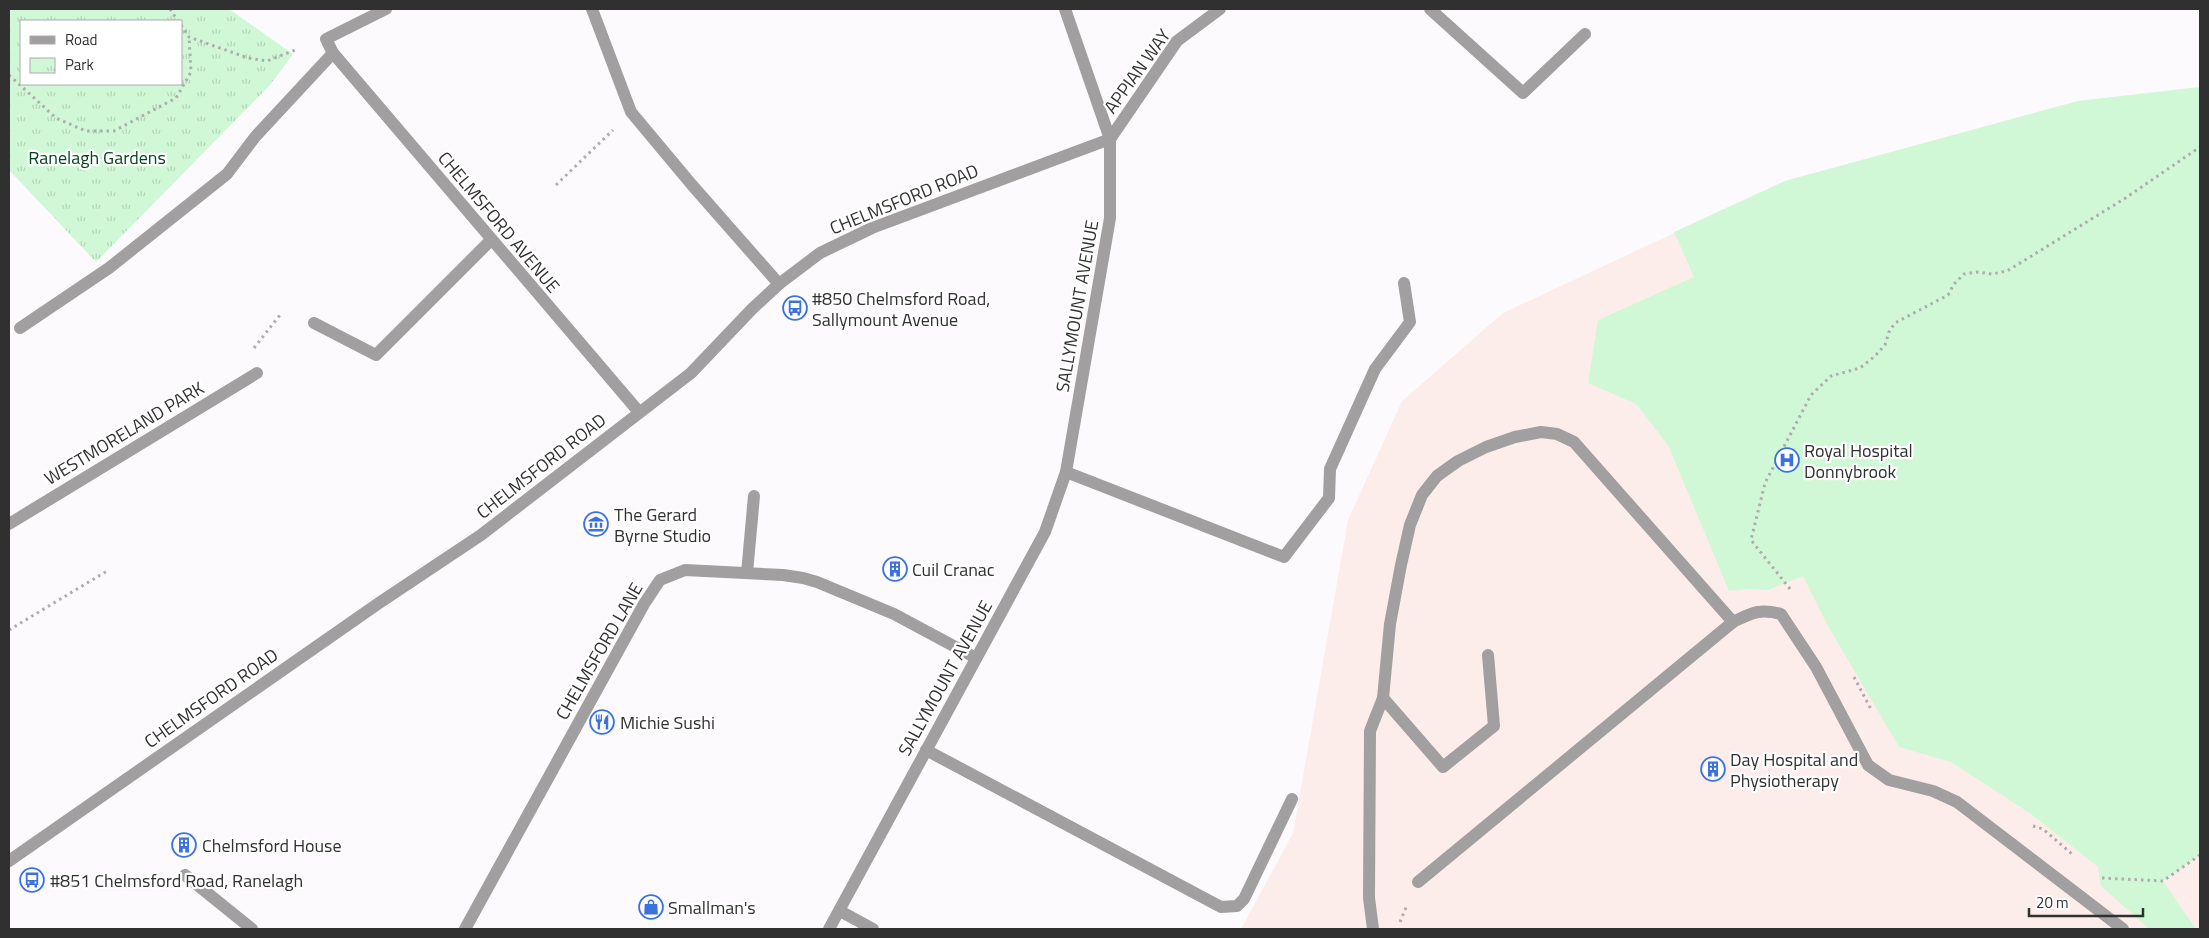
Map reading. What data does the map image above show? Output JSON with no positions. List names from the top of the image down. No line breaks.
{"streets":{"street":["APPIAN WAY","CHELMSFORD ROAD","CHELMSFORD AVENUE","SALLYMOUNT AVENUE","WESTMORELAND PARK","CHELMSFORD LANE"]},"crossings":[["APPIAN WAY","CHELMSFORD ROAD"],["APPIAN WAY","SALLYMOUNT AVENUE"],["CHELMSFORD ROAD","CHELMSFORD AVENUE"],["CHELMSFORD ROAD","SALLYMOUNT AVENUE"],["SALLYMOUNT AVENUE","CHELMSFORD LANE"]],"parks":["Ranelagh Gardens"],"places":{"bus stop":["#850 Chelmsford Road, Sallymount Avenue","#851 Chelmsford Road, Ranelagh"],"hospital":["Royal Hospital Donnybrook"],"museum":["The Gerard Byrne Studio"],"building":["Cuil Cranac","Day Hospital and Physiotherapy","Chelmsford House"],"restaurant":["Michie Sushi"],"shop":["Smallman's"]},"legend":["Road","Park"],"scale_bar":"20 m"}
